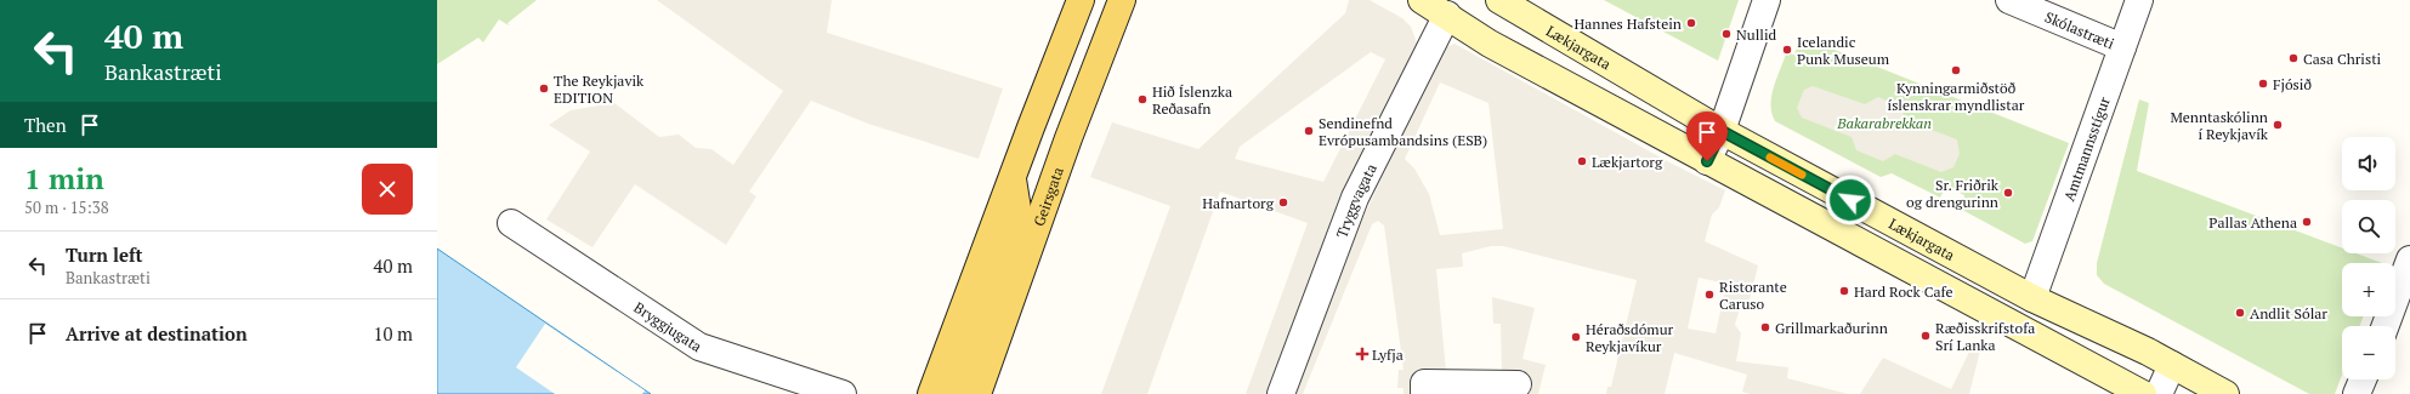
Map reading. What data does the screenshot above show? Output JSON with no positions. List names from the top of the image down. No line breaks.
{"streets":{"main road":["Lækjargata","Geirsgata"],"street":["Skólastræti","Amtmannsstígur","Tryggvagata","Bryggjugata"]},"crossings":[["Skólastræti","Amtmannsstígur"],["Lækjargata","Amtmannsstígur"]],"parks":["Bakarabrekkan"],"places":{"other":["Hannes Hafstein","Nullid","Icelandic Punk Museum","Casa Christi","Kynningarmiðstöð íslenskrar myndlistar","Fjósið","The Reykjavik EDITION","Hið Íslenzka Reðasafn","Menntaskólinn í Reykjavík","Sendinefnd Evrópusambandsins (ESB)","Lækjartorg","Sr. Friðrik og drengurinn","Hafnartorg","Pallas Athena","Hard Rock Cafe","Ristorante Caruso","Andlit Sólar","Grillmarkaðurinn","Ræðisskrifstofa Srí Lanka","Héraðsdómur Reykjavíkur"],"health":["Lyfja"]},"page":{"turn":["40 m","Bankastræti"],"then":"Then","map_buttons":["+","−"],"heading":["1 min","50 m · 15:38"],"list":[{"name":"Turn left","note":"Bankastræti","value":"40 m"},{"name":"Arrive at destination","value":"10 m"}]}}
